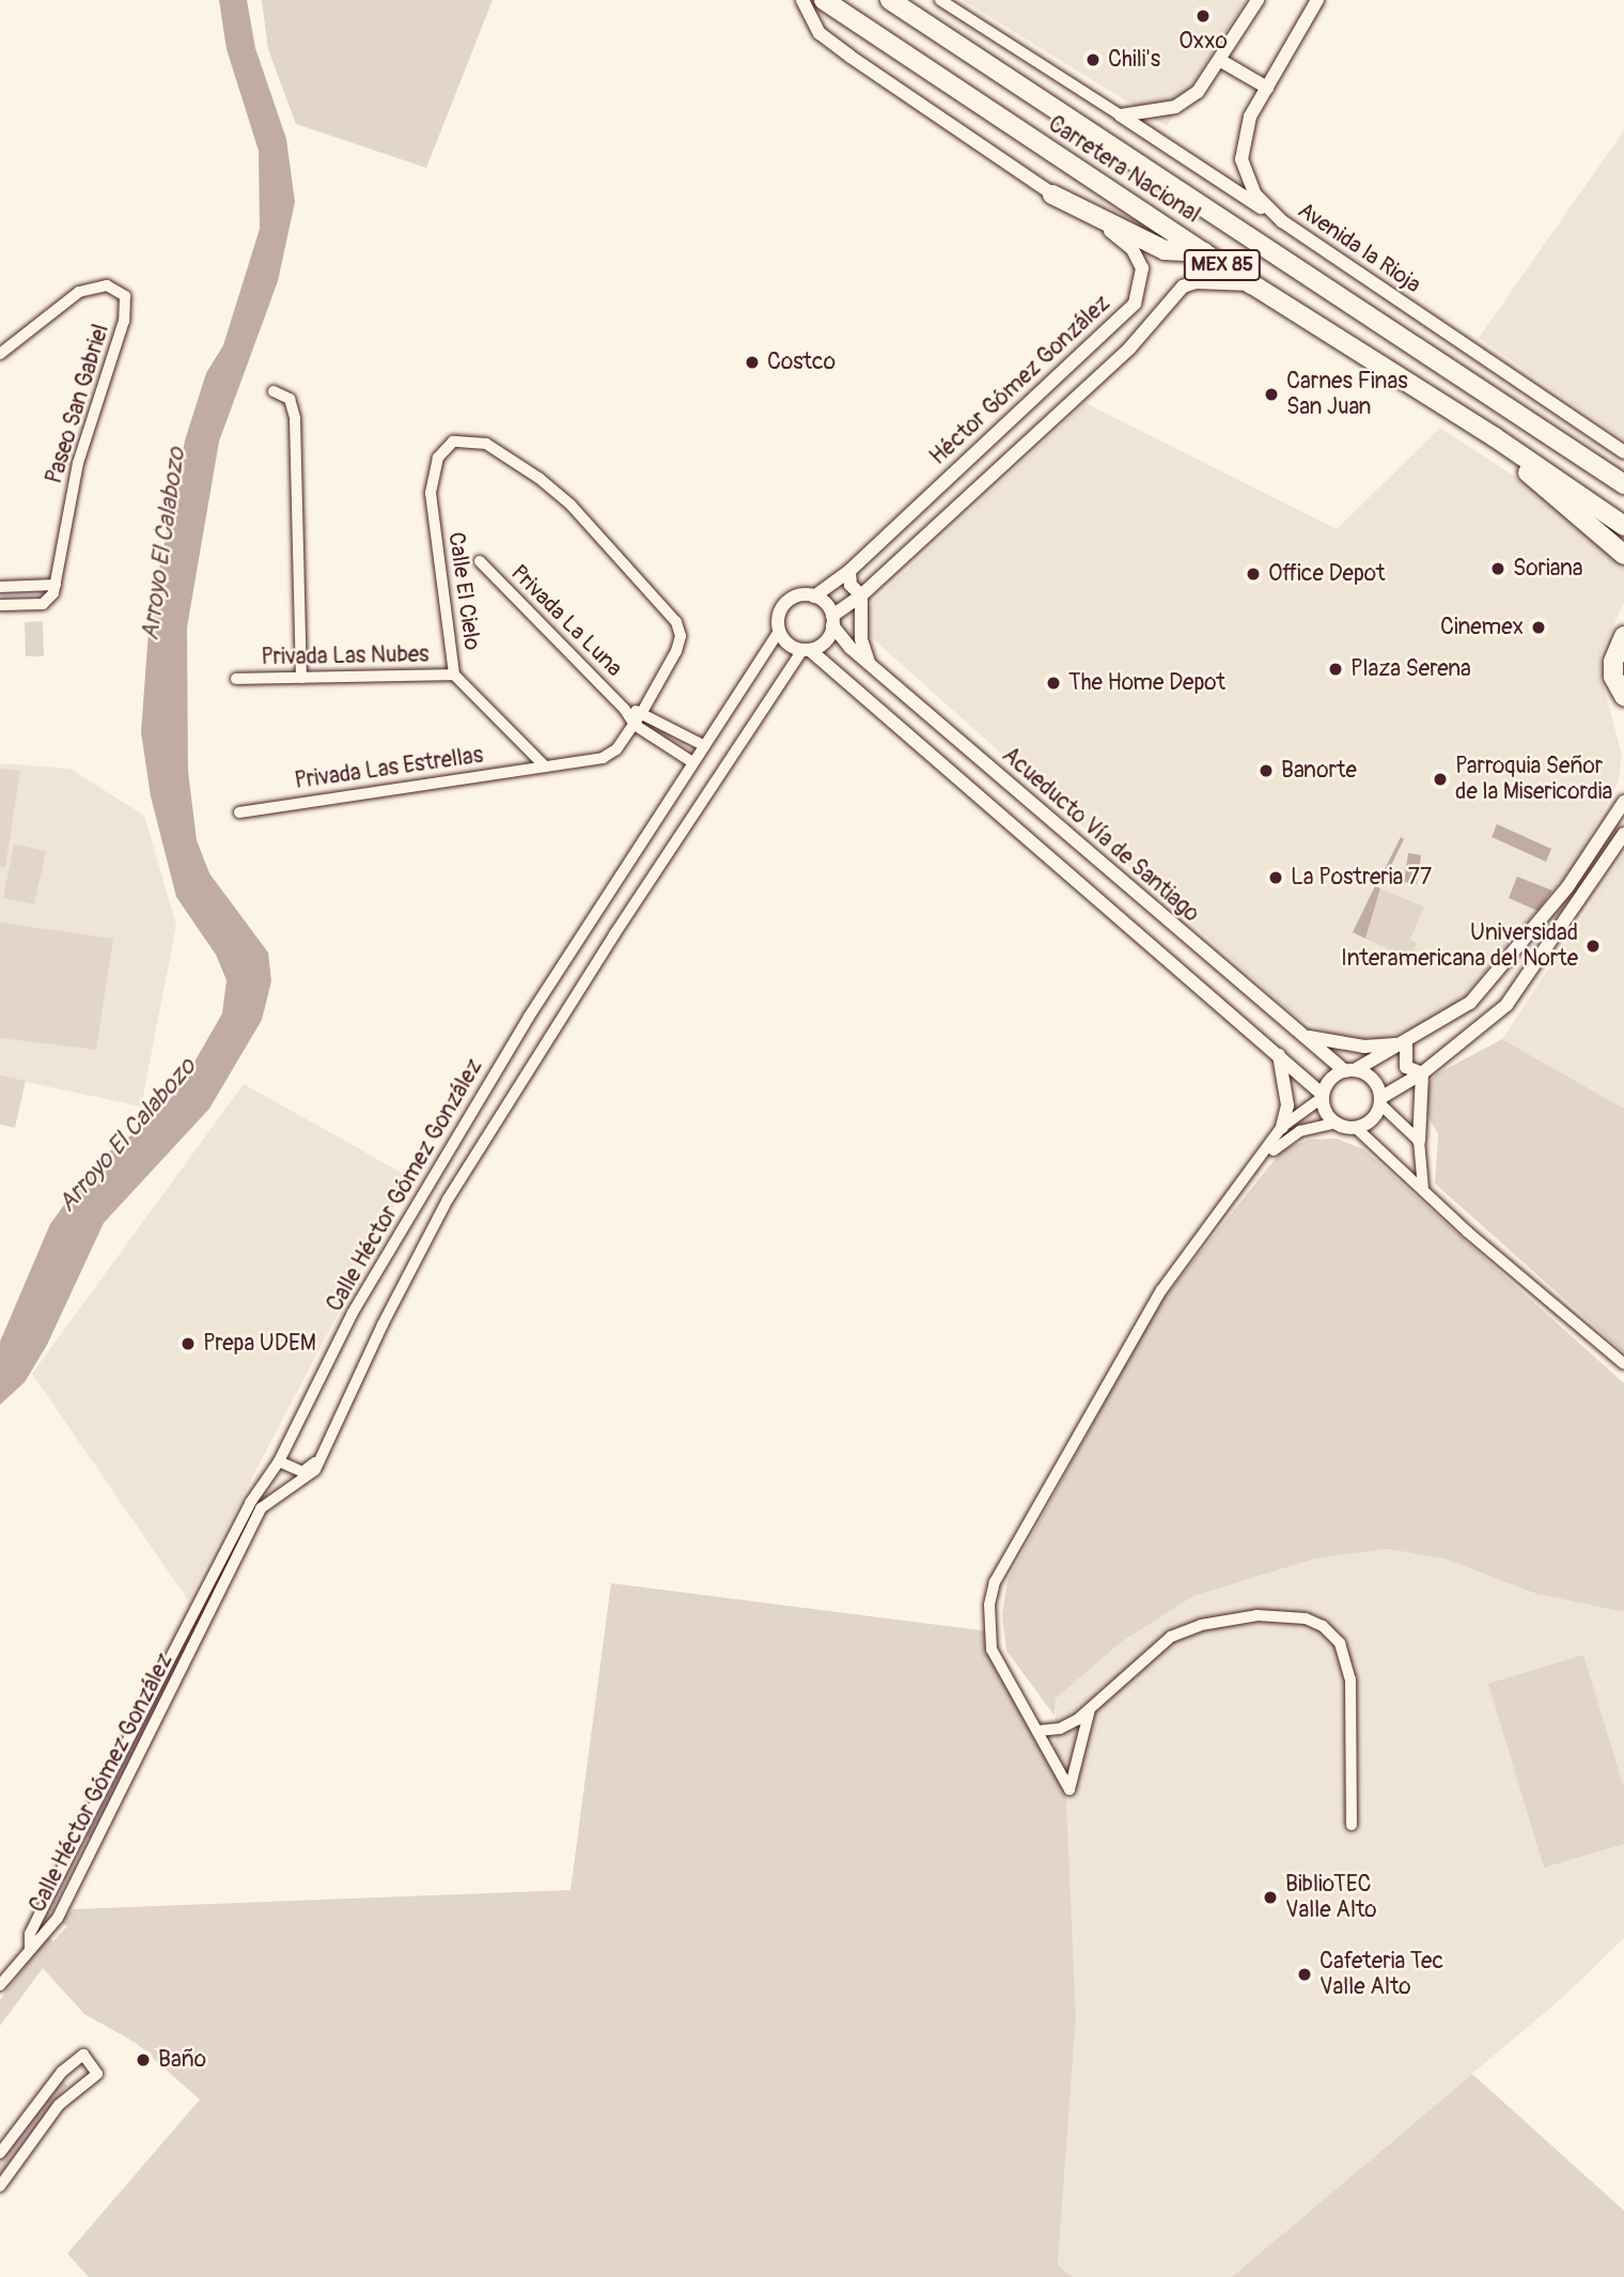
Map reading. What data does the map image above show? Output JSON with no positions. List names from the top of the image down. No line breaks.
{"streets":{"highway":["Carretera Nacional","MEX 85"],"street":["Avenida la Rioja","Héctor Gómez González","Paseo San Gabriel","Calle El Cielo","Privada La Luna","Privada Las Nubes","Privada Las Estrellas","Acueducto Vía de Santiago","Calle Héctor Gómez González"]},"crossings":[["Héctor Gómez González","Acueducto Vía de Santiago"],["Héctor Gómez González","Calle Héctor Gómez González"],["Calle El Cielo","Privada La Luna"],["Calle El Cielo","Privada Las Nubes"],["Calle El Cielo","Privada Las Estrellas"],["Acueducto Vía de Santiago","Calle Héctor Gómez González"]],"water":["Arroyo El Calabozo"],"places":["Oxxo","Chili's","Costco","Carnes Finas San Juan","Soriana","Office Depot","Cinemex","Plaza Serena","The Home Depot","Banorte","Parroquia Señor de la Misericordia","La Postreria 77","Universidad Interamericana del Norte","Prepa UDEM","BiblioTEC Valle Alto","Cafeteria Tec Valle Alto","Baño"]}
